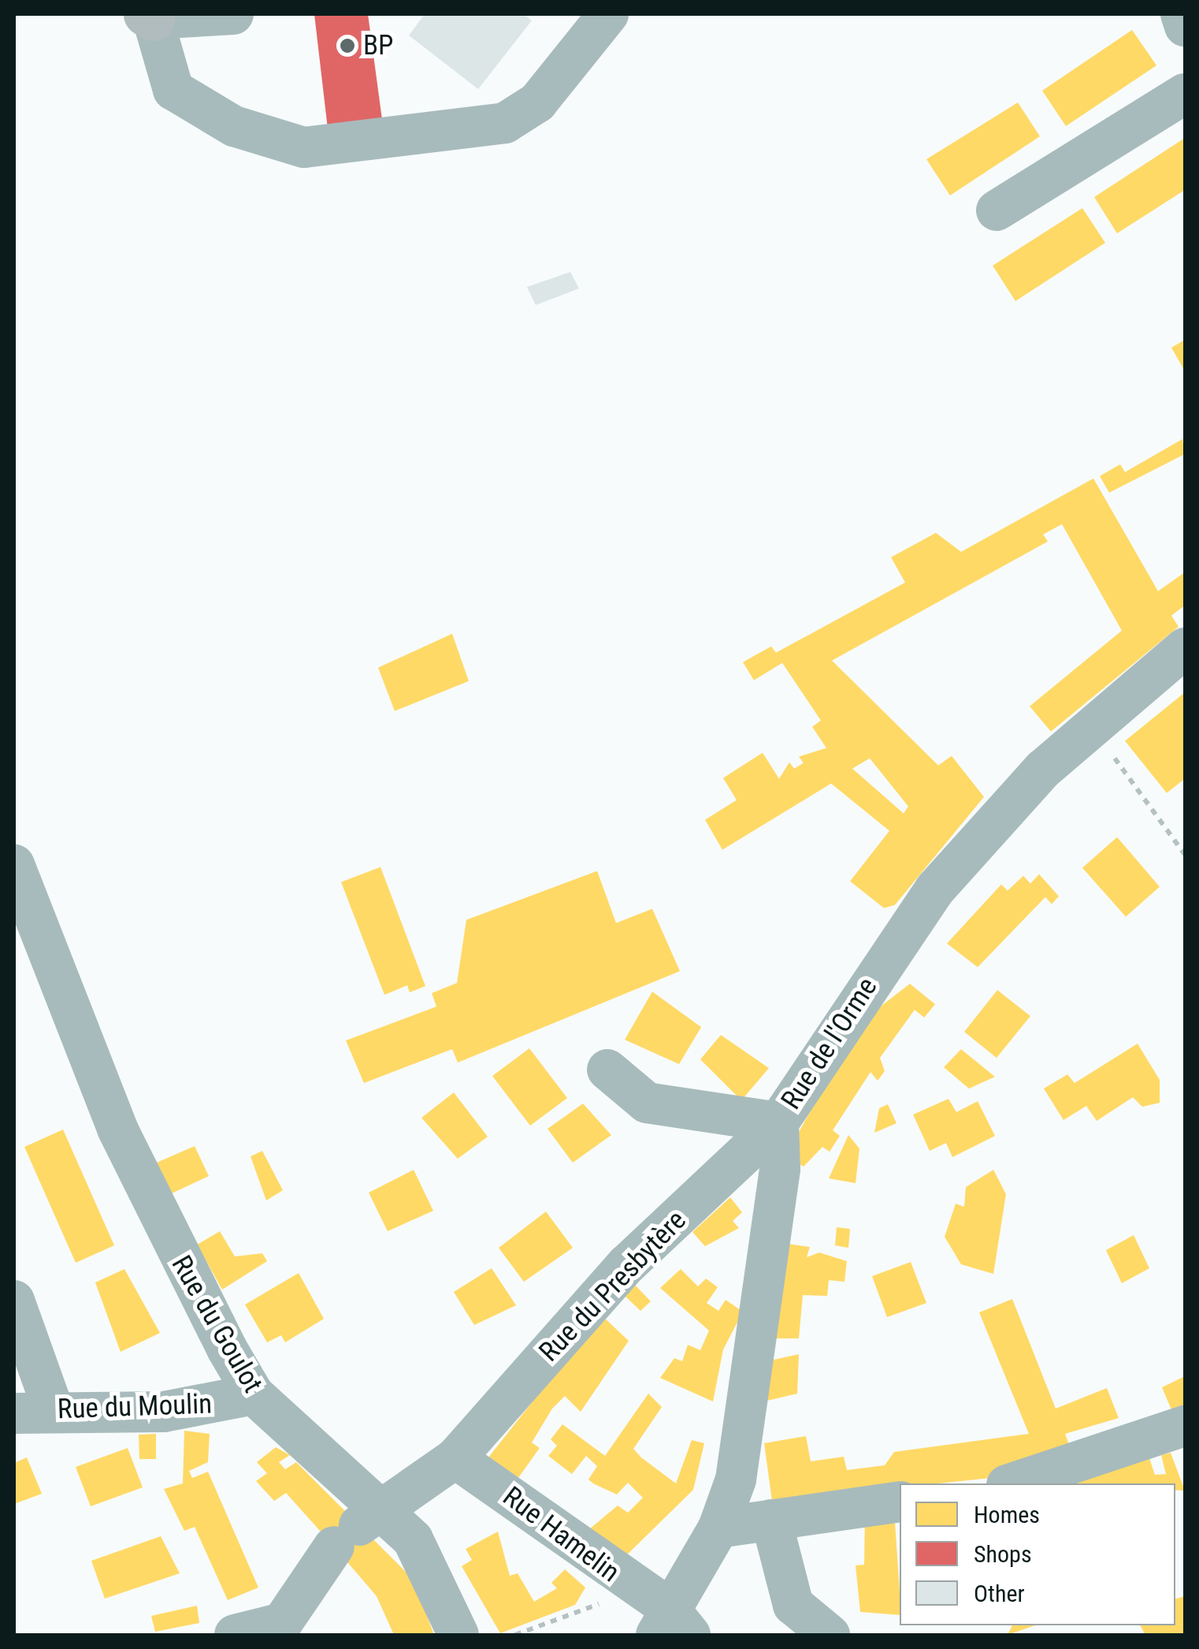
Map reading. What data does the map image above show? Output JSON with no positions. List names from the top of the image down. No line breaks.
{"streets":{"street":["Rue de l'Orme","Rue du Presbytère","Rue du Goulot","Rue du Moulin","Rue Hamelin"]},"crossings":[["Rue de l'Orme","Rue du Presbytère"],["Rue de l'Orme","Rue Hamelin"],["Rue du Presbytère","Rue du Goulot"],["Rue du Presbytère","Rue Hamelin"],["Rue du Goulot","Rue du Moulin"]],"places":["BP"],"legend":["Homes","Shops","Other"]}
